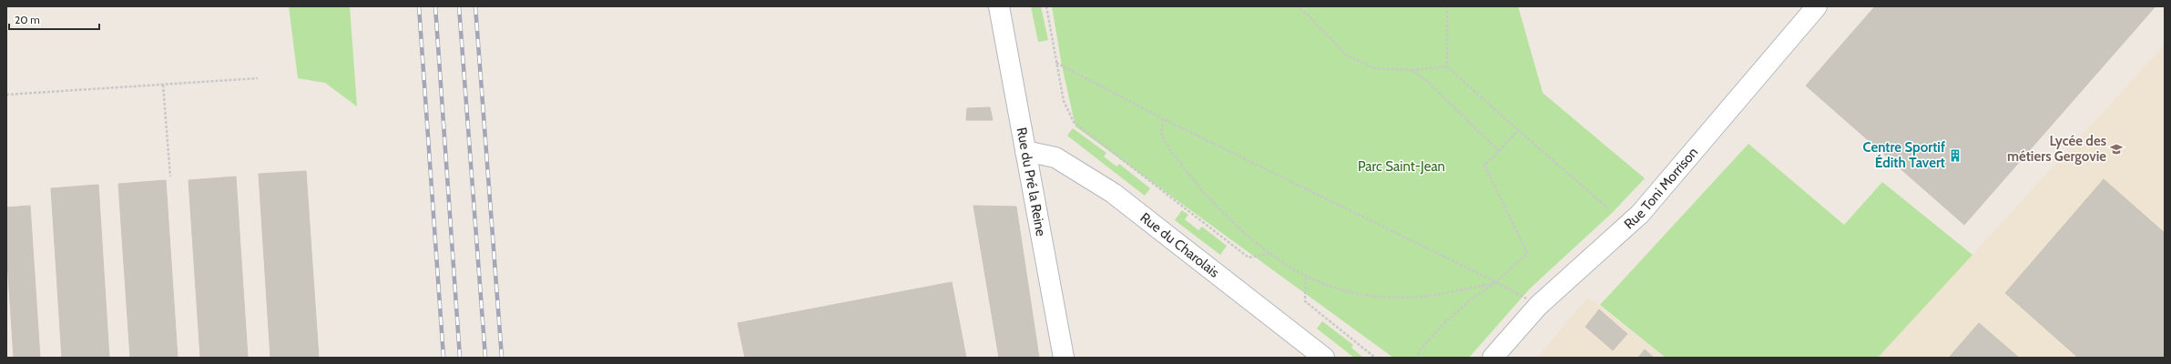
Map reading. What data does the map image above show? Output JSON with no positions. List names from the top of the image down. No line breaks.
{"streets":{"street":["Rue du Pré la Reine","Rue Toni Morrison","Rue du Charolais"]},"crossings":[["Rue du Pré la Reine","Rue du Charolais"]],"parks":["Parc Saint-Jean"],"places":{"school or university":["Lycée des métiers Gergovie"],"building":["Centre Sportif Édith Tavert"]},"scale_bar":"20 m"}
